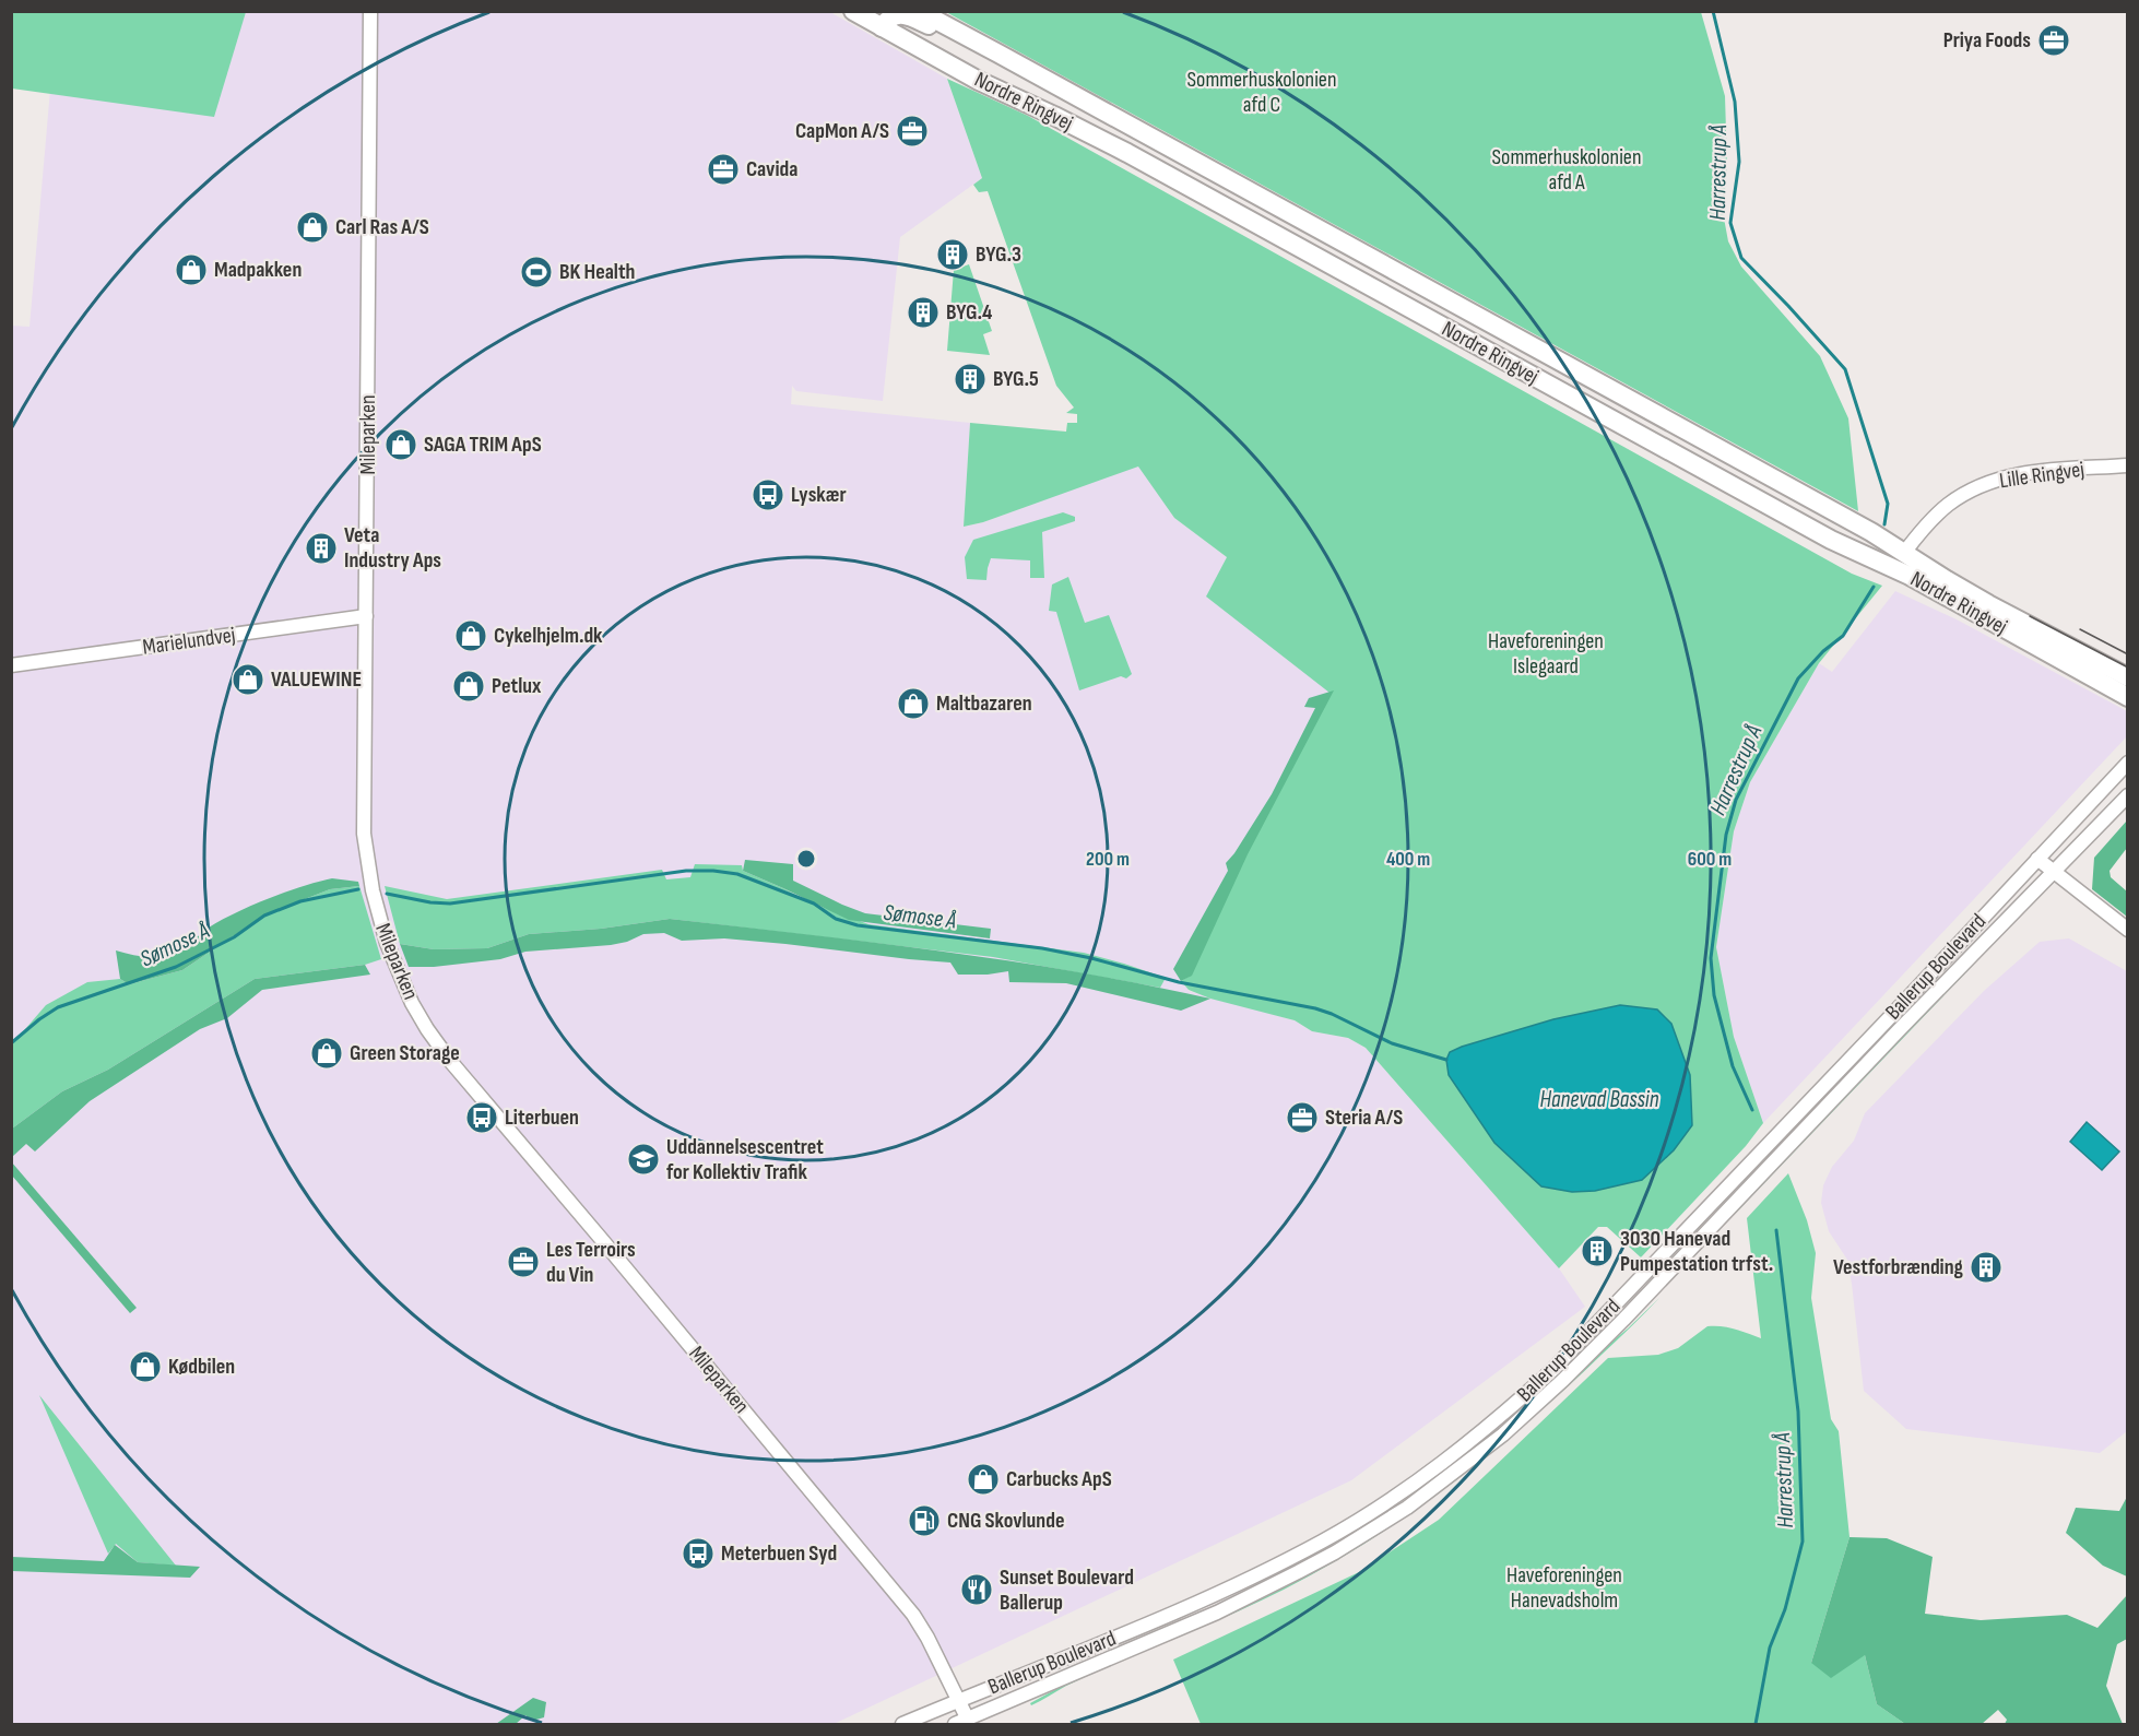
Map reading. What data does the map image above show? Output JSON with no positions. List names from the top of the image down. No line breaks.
{"streets":{"main road":["Nordre Ringvej"],"street":["Mileparken","Lille Ringvej","Marielundvej","Ballerup Boulevard"]},"crossings":[["Nordre Ringvej","Lille Ringvej"],["Mileparken","Marielundvej"],["Mileparken","Ballerup Boulevard"]],"water":["Harrestrup Å","Sømose Å","Hanevad Bassin"],"parks":["Sommerhuskolonien afd C","Sommerhuskolonien afd A","Haveforeningen Islegaard","Haveforeningen Hanevadsholm"],"places":{"office":["Priya Foods","CapMon A/S","Cavida","Steria A/S","Les Terroirs du Vin"],"shop":["Carl Ras A/S","Madpakken","SAGA TRIM ApS","Cykelhjelm.dk","VALUEWINE","Petlux","Maltbazaren","Green Storage","Kødbilen","Carbucks ApS"],"building":["BYG.3","BYG.4","BYG.5","Veta Industry Aps","3030 Hanevad Pumpestation trfst.","Vestforbrænding"],"sports":["BK Health"],"bus stop":["Lyskær","Literbuen","Meterbuen Syd"],"school or university":["Uddannelsescentret for Kollektiv Trafik"],"fuel station":["CNG Skovlunde"],"restaurant":["Sunset Boulevard Ballerup"]},"rings":["200 m","400 m","600 m"]}
